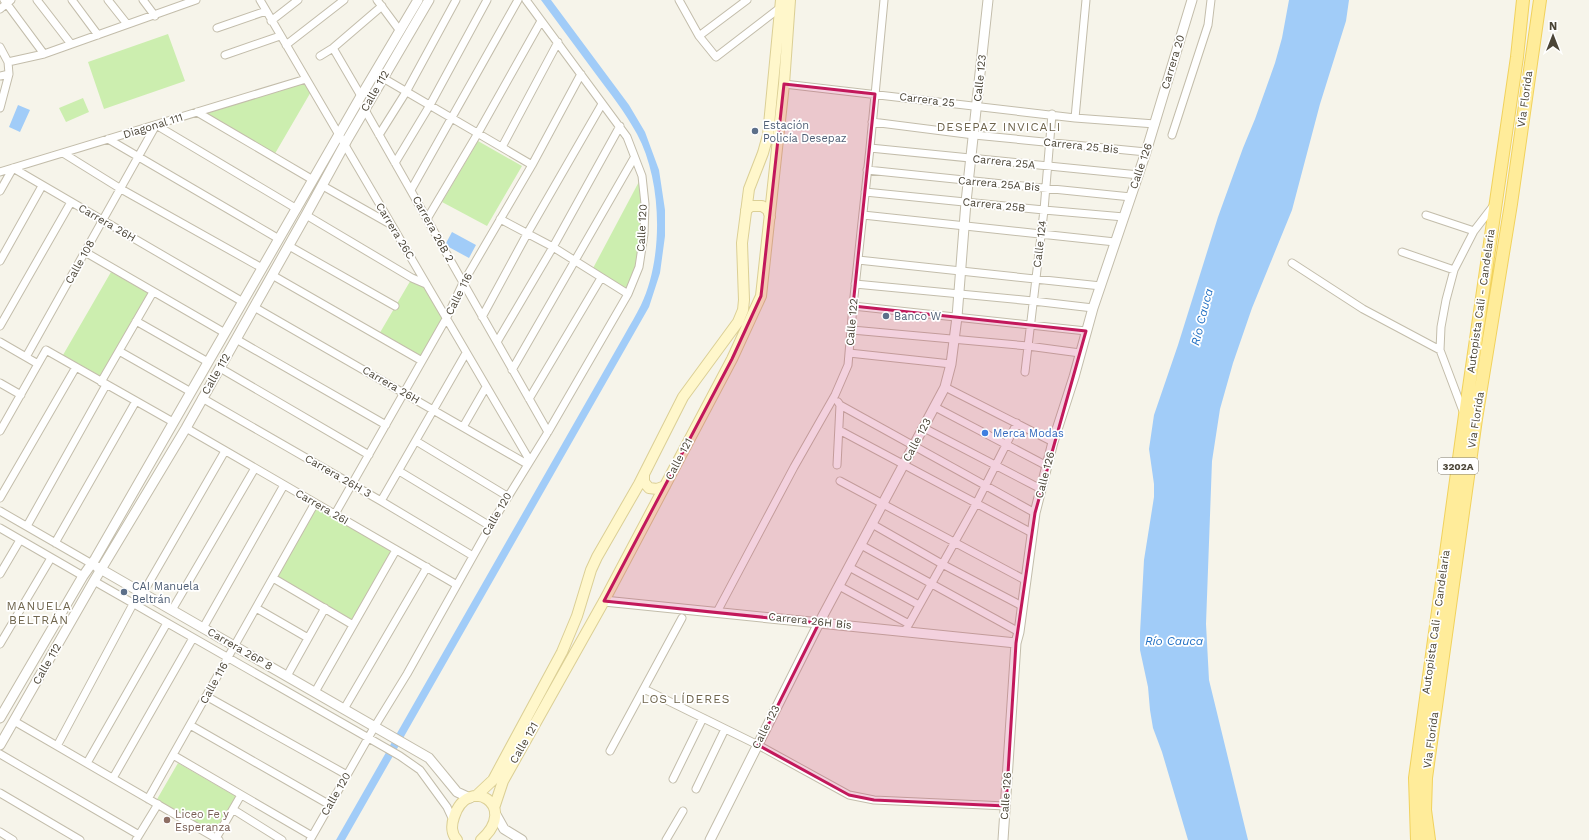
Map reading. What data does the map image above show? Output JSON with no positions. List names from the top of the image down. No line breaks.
{"streets":{"main road":["Via Florida","Autopista Cali - Candelaria","Calle 121","3202A"],"street":["Carrera 20","Calle 123","Calle 112","Carrera 25","Diagonal 111","Carrera 25 Bis","Carrera 25A","Calle 126","Carrera 25A Bis","Carrera 25B","Carrera 26H","Calle 120","Carrera 26B 2","Carrera 26C","Calle 124","Calle 108","Calle 116","Calle 122","Carrera 26H 3","Carrera 26I","Carrera 26H Bis","Carrera 26P 8"]},"crossings":[["Carrera 20","Carrera 25"],["Carrera 20","Calle 126"],["Calle 123","Carrera 25"],["Calle 123","Carrera 25 Bis"],["Calle 123","Carrera 25A"],["Calle 123","Carrera 25A Bis"],["Calle 123","Carrera 25B"],["Calle 123","Carrera 26H Bis"],["Calle 112","Carrera 26H"],["Calle 112","Carrera 26B 2"],["Calle 112","Carrera 26C"],["Calle 112","Carrera 26H 3"],["Calle 112","Carrera 26I"],["Calle 112","Carrera 26P 8"],["Carrera 25","Calle 126"],["Carrera 25","Calle 124"],["Carrera 25","Calle 122"],["Carrera 25","Calle 121"],["Diagonal 111","Carrera 26H"],["Diagonal 111","Carrera 26C"],["Diagonal 111","Calle 108"],["Carrera 25 Bis","Calle 126"],["Carrera 25 Bis","Calle 124"],["Carrera 25 Bis","Calle 122"],["Carrera 25A","Calle 126"],["Carrera 25A","Calle 124"],["Carrera 25A","Calle 122"],["Calle 126","Carrera 25A Bis"],["Calle 126","Carrera 25B"],["Calle 126","Carrera 26H Bis"],["Carrera 25A Bis","Calle 124"],["Carrera 25A Bis","Calle 122"],["Carrera 25B","Calle 124"],["Carrera 25B","Calle 122"],["Carrera 26H","Calle 120"],["Carrera 26H","Carrera 26C"],["Carrera 26H","Calle 108"],["Carrera 26H","Calle 116"],["Calle 120","Carrera 26B 2"],["Calle 120","Carrera 26C"],["Calle 120","Calle 116"],["Calle 120","Carrera 26H 3"],["Calle 120","Carrera 26I"],["Calle 120","Carrera 26P 8"],["Carrera 26B 2","Calle 116"],["Carrera 26C","Calle 116"],["Calle 116","Carrera 26H 3"],["Calle 116","Carrera 26I"],["Calle 116","Carrera 26P 8"],["Calle 122","Carrera 26H Bis"],["Calle 121","Carrera 26H Bis"],["Calle 121","Carrera 26P 8"]],"districts":["DESEPAZ INVICALI","MANUELA BELTRÁN","LOS LÍDERES"],"water":["Río Cauca"],"places":["Estación Policía Desepaz","Banco W","Merca Modas","CAI Manuela Beltrán","Liceo Fe y Esperanza"],"north":"top"}
